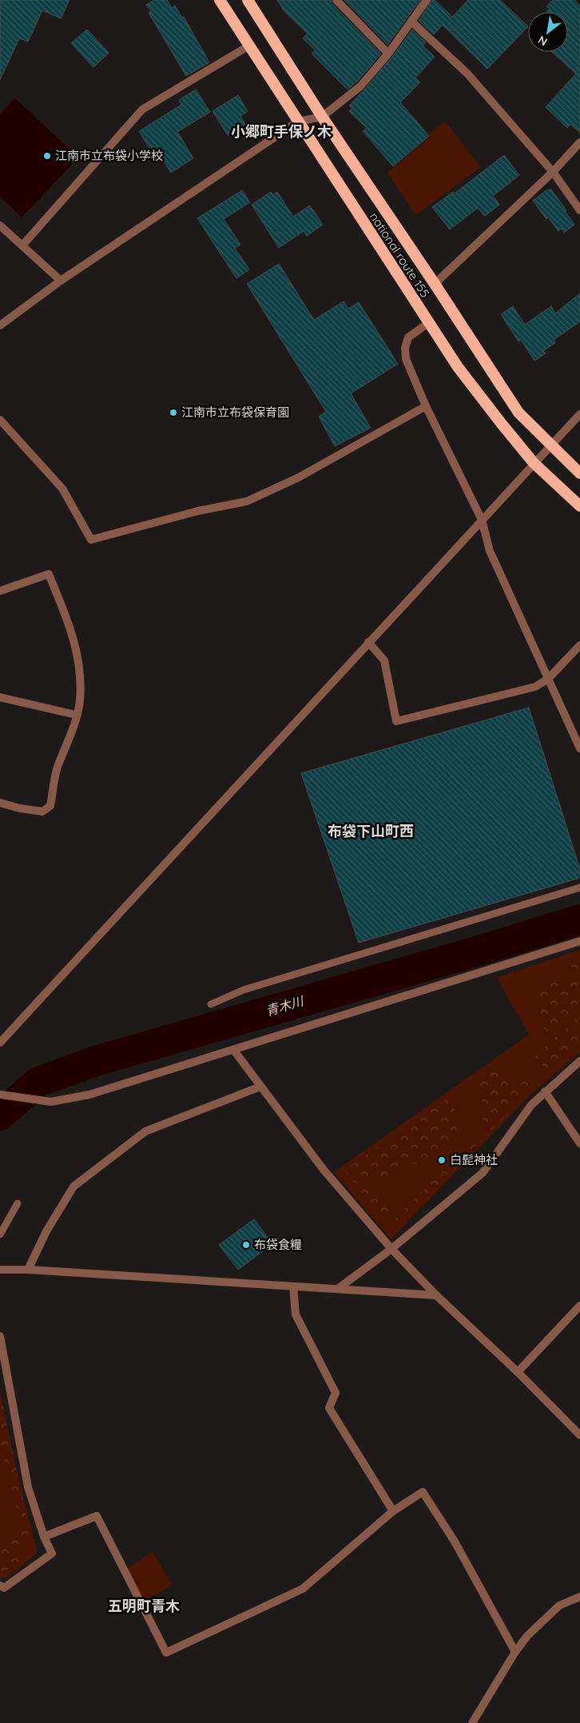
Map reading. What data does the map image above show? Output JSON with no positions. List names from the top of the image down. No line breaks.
{"streets":{"highway":["national route 155"]},"districts":["小郷町手保ノ木","布袋下山町西","五明町青木"],"water":["青木川"],"places":["江南市立布袋小学校","江南市立布袋保育園","白髭神社","布袋食糧"],"north":"bottom left"}
